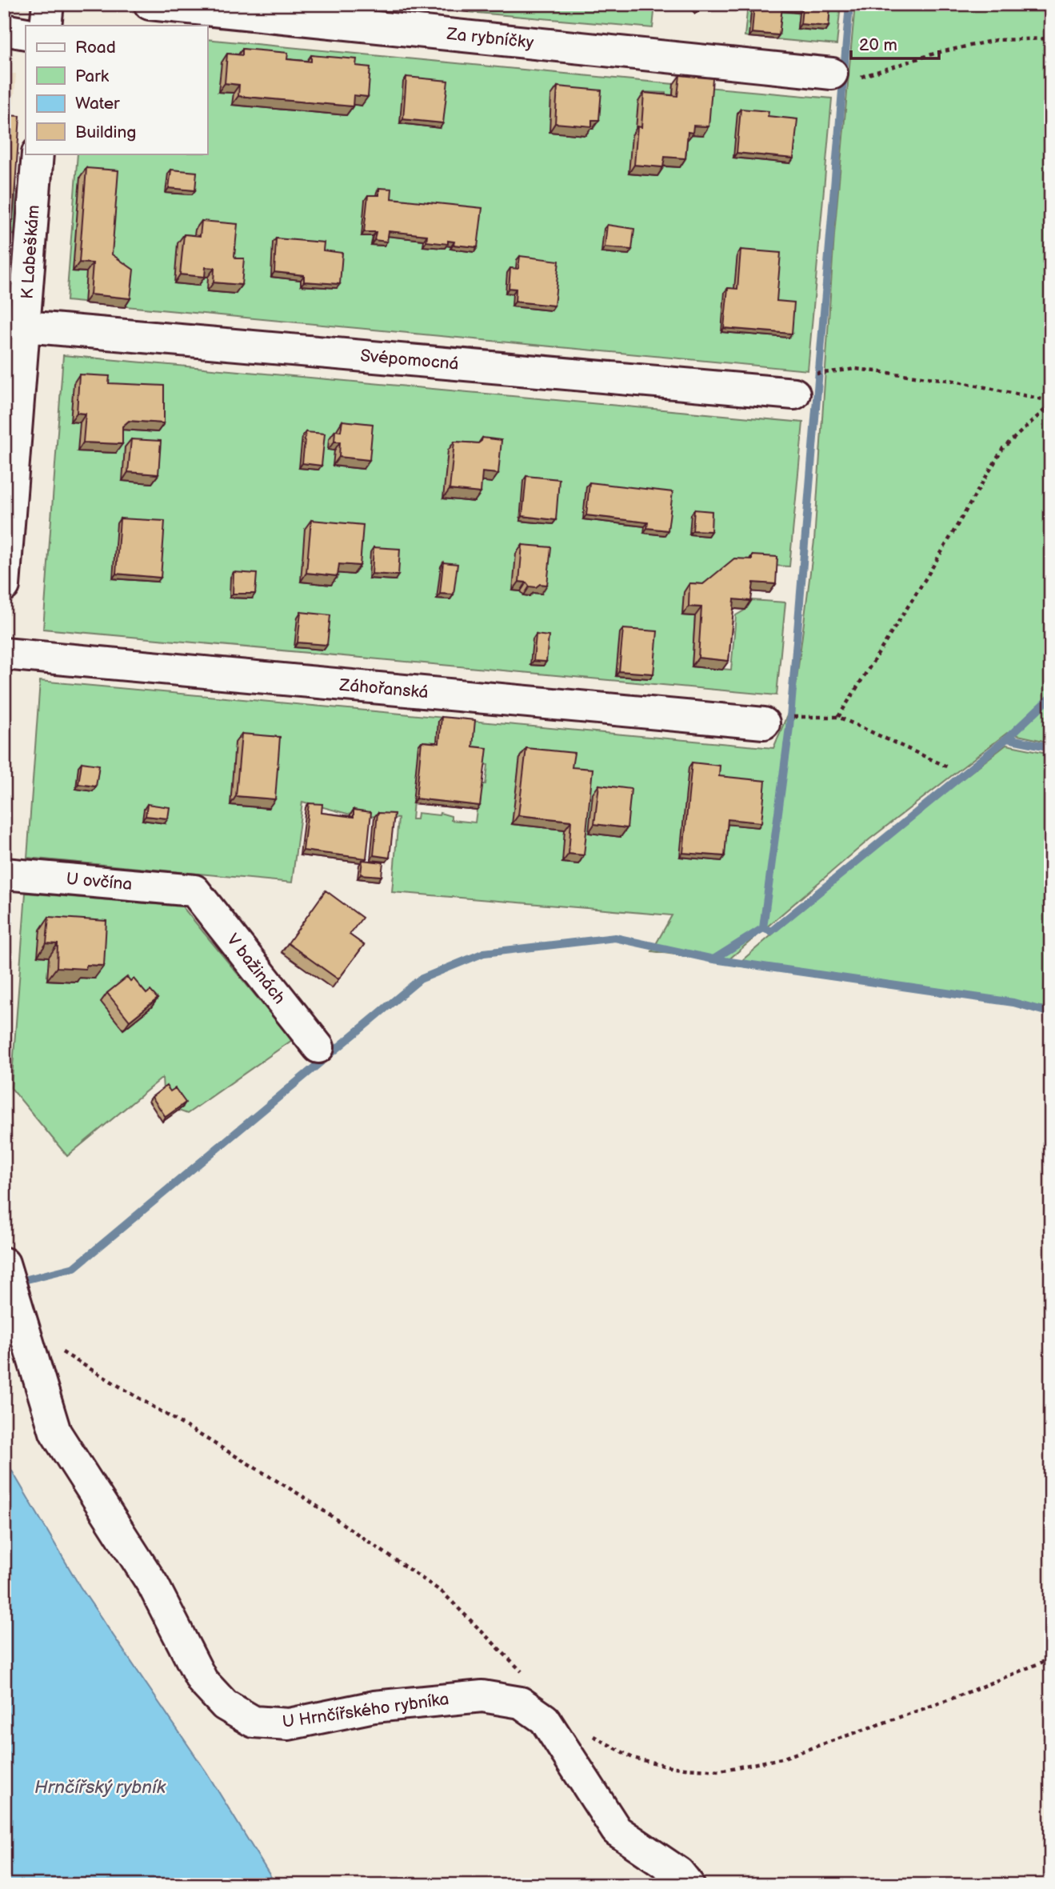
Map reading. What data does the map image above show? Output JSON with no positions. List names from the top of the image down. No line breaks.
{"streets":{"street":["Za rybníčky","K Labeškám","Svépomocná","Záhořanská","U ovčína","V bažinách","U Hrnčířského rybníka"]},"crossings":[["K Labeškám","Svépomocná"],["U ovčína","V bažinách"]],"water":["Hrnčířský rybník"],"legend":["Road","Park","Water","Building"],"scale_bar":"20 m"}
